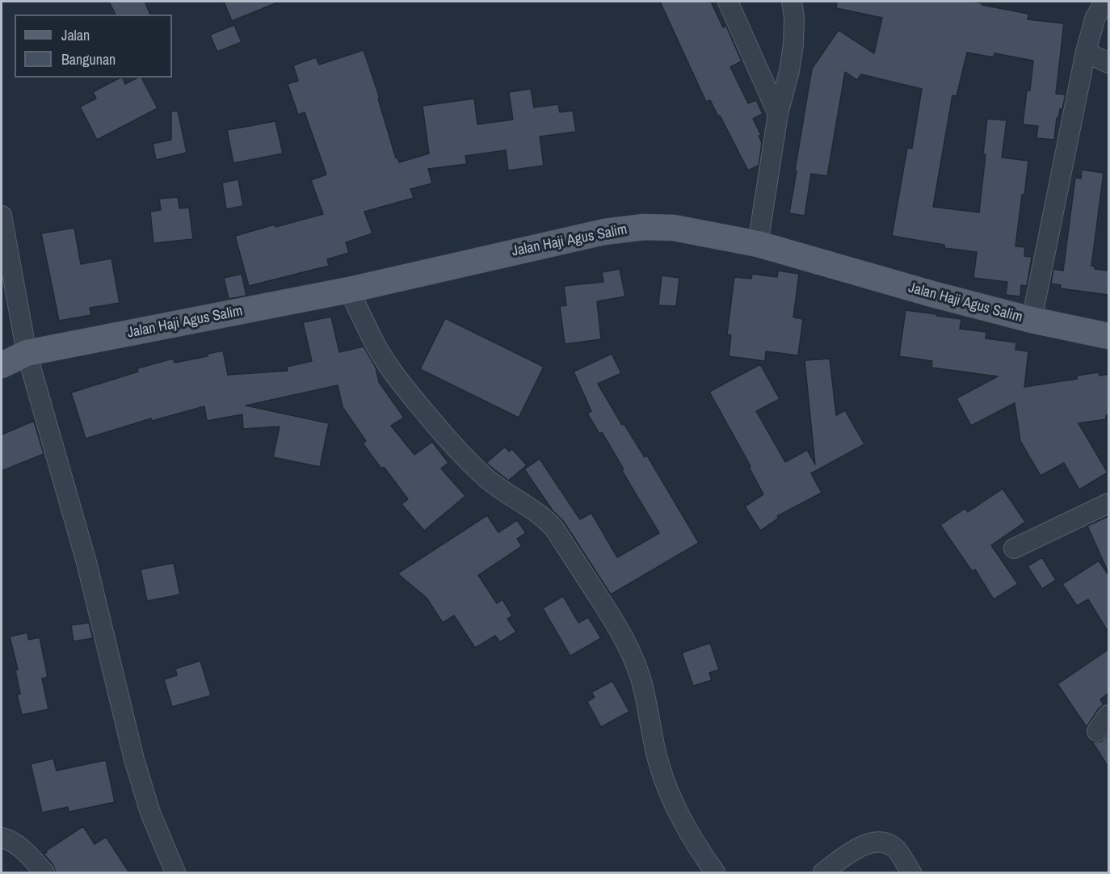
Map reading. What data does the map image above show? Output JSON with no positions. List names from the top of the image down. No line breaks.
{"streets":{"main road":["Jalan Haji Agus Salim"]},"legend":["Jalan","Bangunan"]}
